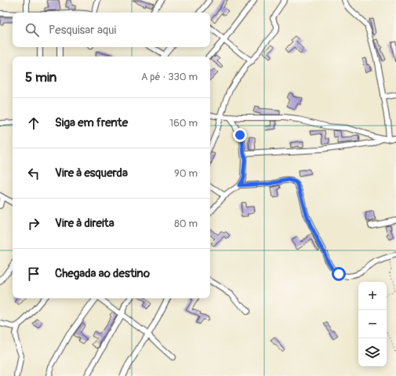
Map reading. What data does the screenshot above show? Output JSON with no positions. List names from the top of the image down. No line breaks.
{"page":{"search":"Pesquisar aqui","heading":["5 min","A pé · 330 m"],"list":[["Siga em frente","160 m"],["Vire à esquerda","90 m"],["Vire à direita","80 m"],"Chegada ao destino"],"map_buttons":["+","−"]}}
